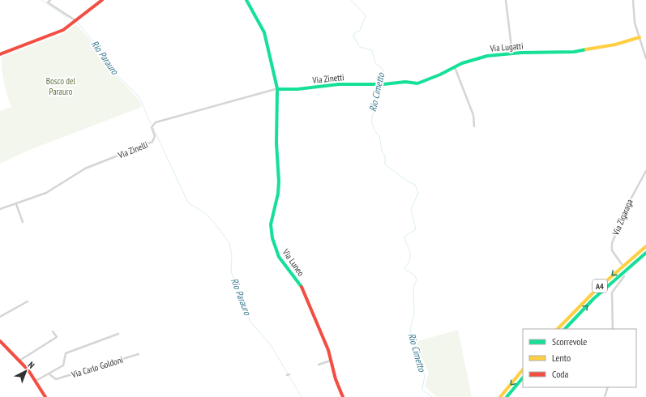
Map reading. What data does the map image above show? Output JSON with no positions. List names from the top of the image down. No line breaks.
{"streets":{"main road":["Via Lugatti","Via Zinetti","Via Luneo","A4"],"street":["Via Zinelli","Via Zigaraga","Via Carlo Goldoni"]},"crossings":[["Via Lugatti","Via Zinetti"],["Via Zinetti","Via Zinelli"],["Via Zinetti","Via Luneo"],["Via Zinelli","Via Luneo"]],"water":["Rio Parauro","Rio Cimetto"],"parks":["Bosco del Parauro"],"legend":["Scorrevole","Lento","Coda"],"north":"top right"}
